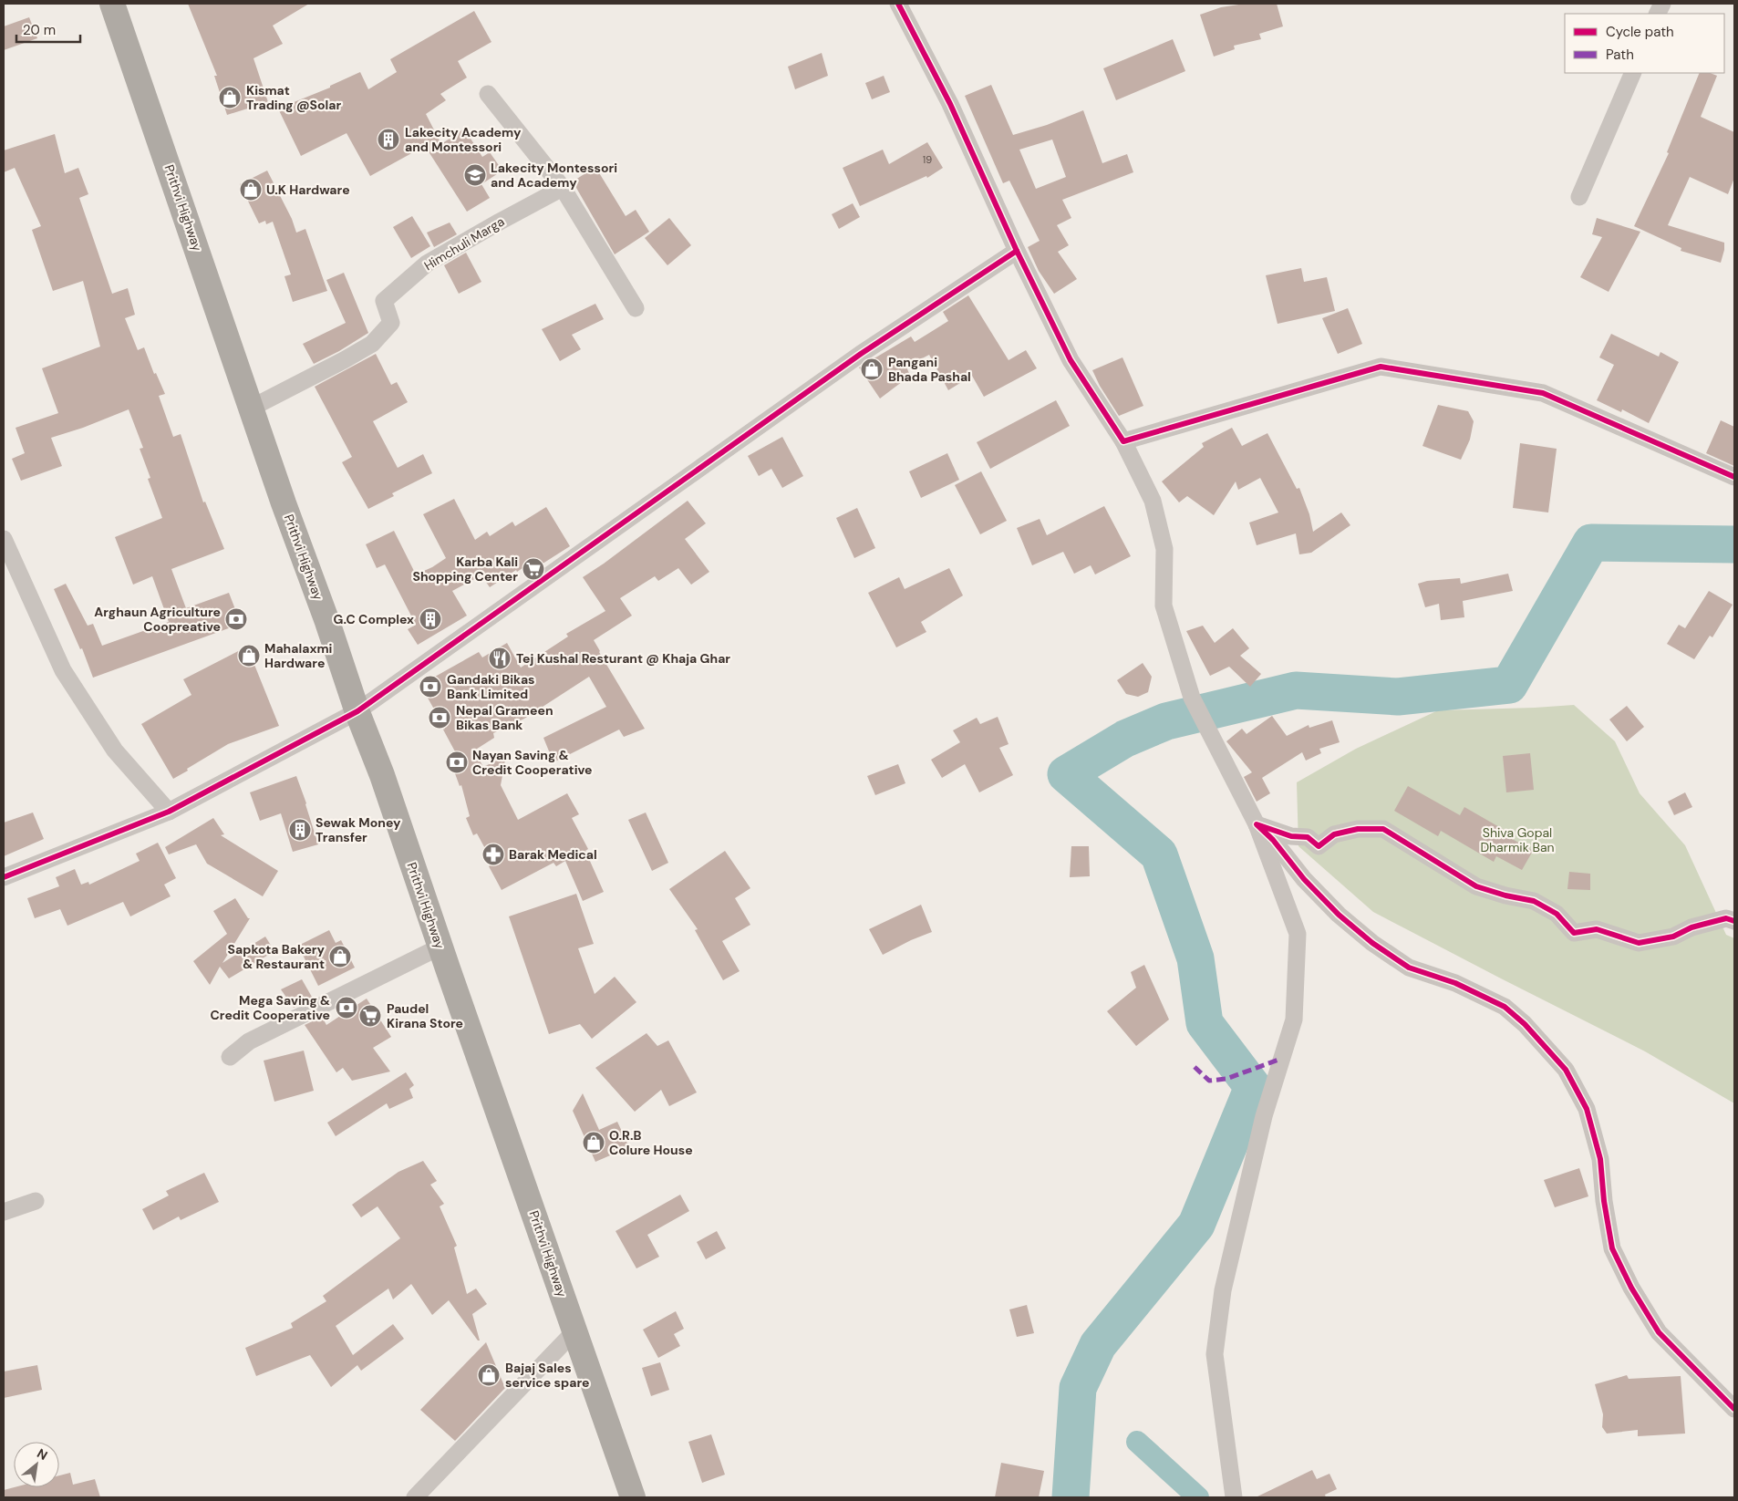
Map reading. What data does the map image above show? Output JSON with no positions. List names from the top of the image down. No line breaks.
{"streets":{"highway":["Prithvi Highway"],"street":["Himchuli Marga"]},"crossings":[["Prithvi Highway","Himchuli Marga"]],"parks":["Shiva Gopal Dharmik Ban"],"places":{"shop":["Kismat Trading @Solar","U.K Hardware","Pangani Bhada Pashal","Mahalaxmi Hardware","Sapkota Bakery & Restaurant","O.R.B Colure House","Bajaj Sales service spare"],"building":["Lakecity Academy and Montessori","G.C Complex","Sewak Money Transfer"],"school or university":["Lakecity Montessori and Academy"],"supermarket":["Karba Kali Shopping Center","Paudel Kirana Store"],"bank":["Arghaun Agriculture Coopreative","Gandaki Bikas Bank Limited","Nepal Grameen Bikas Bank","Nayan Saving & Credit Cooperative","Mega Saving & Credit Cooperative"],"restaurant":["Tej Kushal Resturant @ Khaja Ghar"],"pharmacy":["Barak Medical"]},"house_numbers":["19"],"legend":["Cycle path","Path"],"scale_bar":"20 m","north":"top right"}
